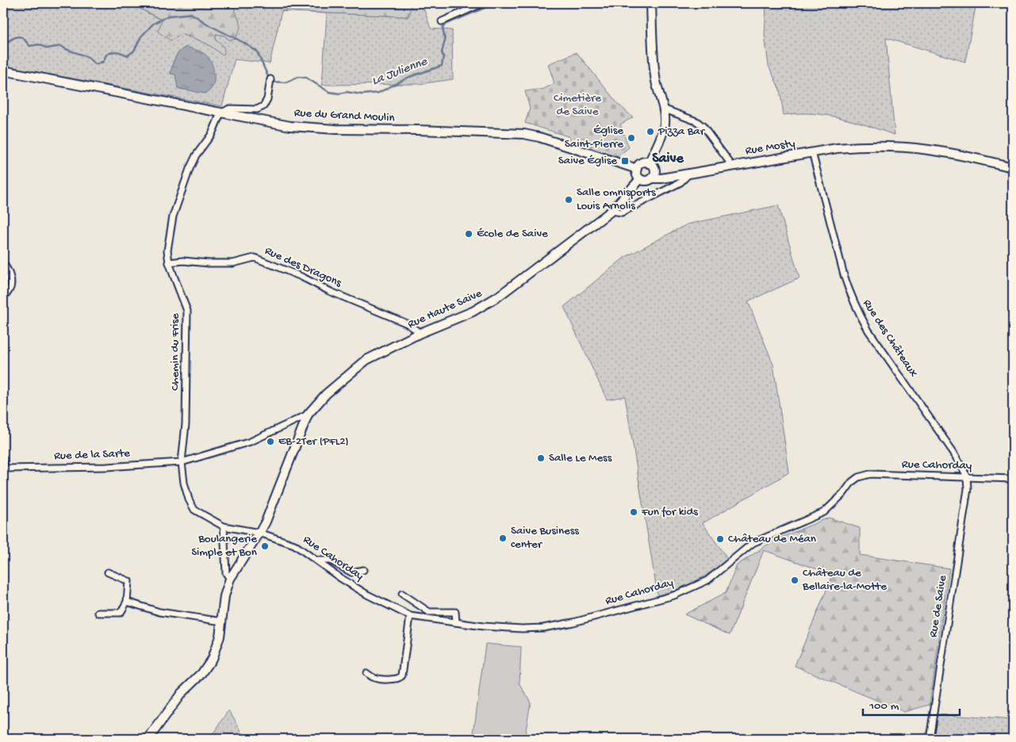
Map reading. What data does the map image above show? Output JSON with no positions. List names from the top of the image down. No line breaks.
{"streets":{"street":["Rue du Grand Moulin","Rue Mosty","Rue des Dragons","Rue Haute Saive","Rue des Châteaux","Chemin du Frise","Rue de la Sarte","Rue Cahorday","Rue de Saive"]},"crossings":[["Rue du Grand Moulin","Rue Mosty"],["Rue du Grand Moulin","Chemin du Frise"],["Rue Mosty","Rue Haute Saive"],["Rue Mosty","Rue des Châteaux"],["Rue des Dragons","Rue Haute Saive"],["Rue des Dragons","Chemin du Frise"],["Rue Haute Saive","Chemin du Frise"],["Rue Haute Saive","Rue de la Sarte"],["Rue Haute Saive","Rue Cahorday"],["Rue des Châteaux","Rue Cahorday"],["Rue des Châteaux","Rue de Saive"],["Chemin du Frise","Rue de la Sarte"],["Rue Cahorday","Rue de Saive"]],"districts":["Saive"],"water":["La Julienne"],"parks":["Cimetière de Saive"],"places":{"other":["Pizza Bar","Église Saint-Pierre","Salle omnisports Louis Arnolis","École de Saive","EB-2Ter (PFL2)","Salle Le Mess","Fun for kids","Saive Business center","Château de Méan","Boulangerie Simple et Bon","Château de Bellaire-la-Motte"],"transit":["Saive Église"]},"scale_bar":"100 m"}
